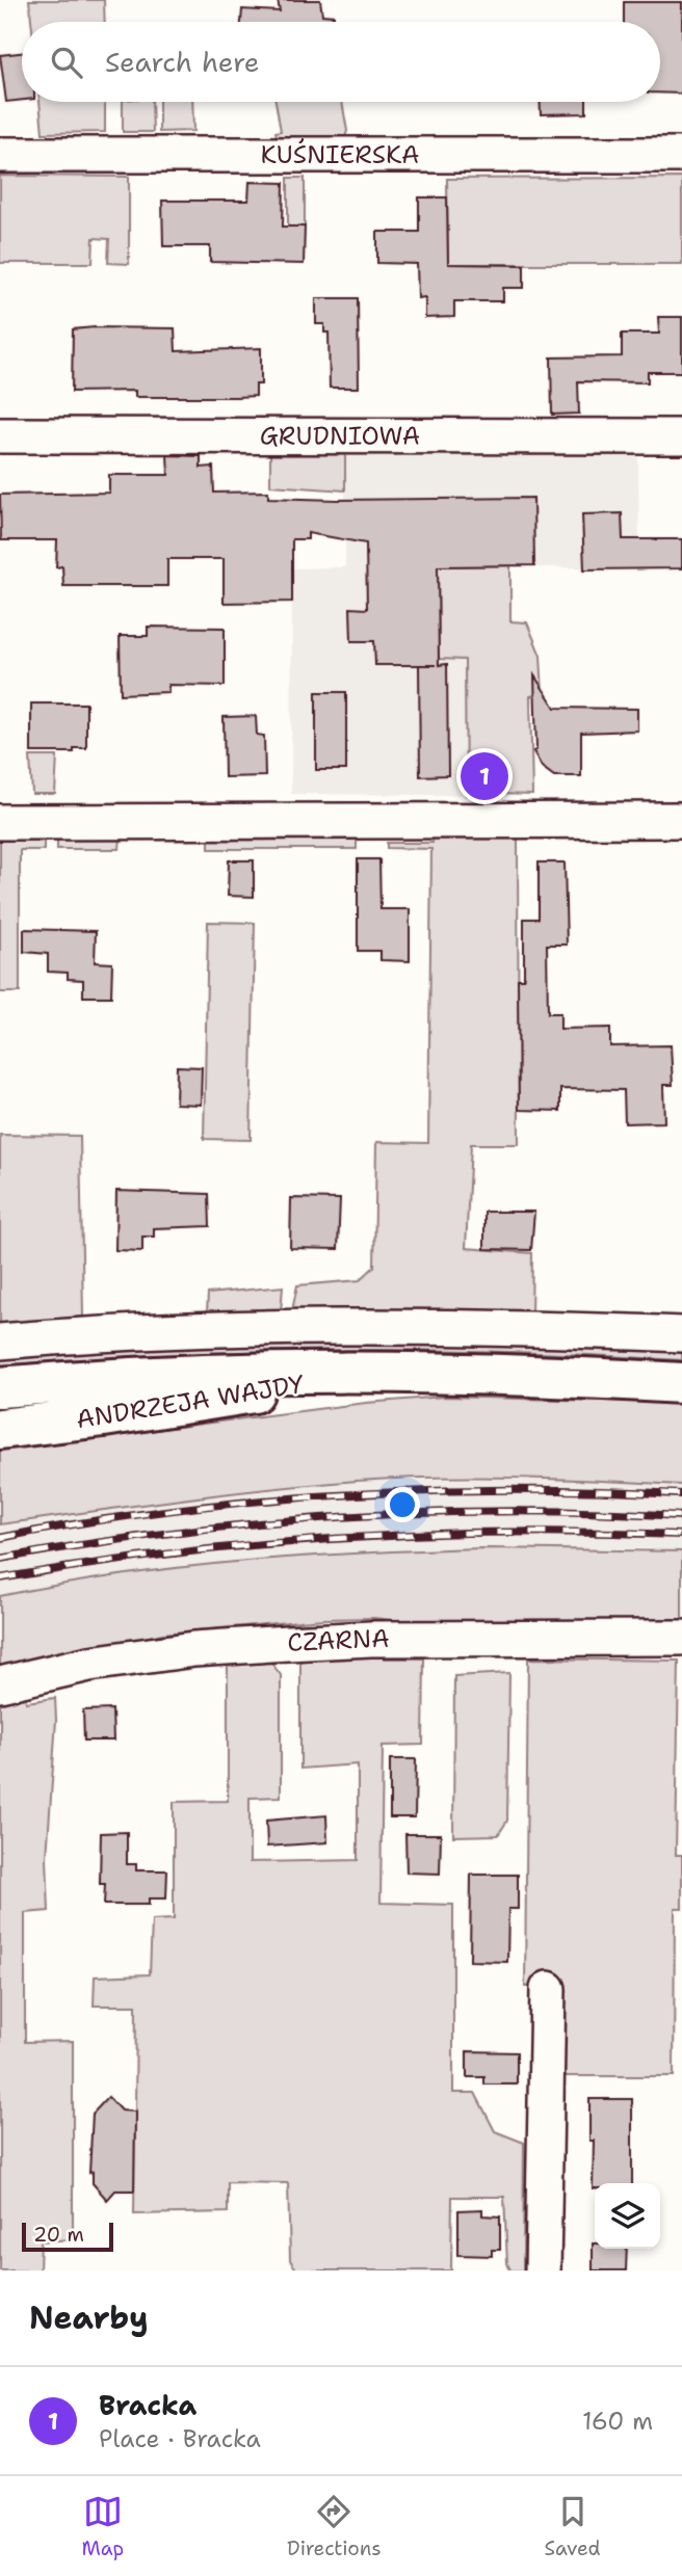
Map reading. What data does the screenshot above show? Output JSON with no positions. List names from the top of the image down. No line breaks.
{"streets":{"main road":["ANDRZEJA WAJDY"],"street":["KUŚNIERSKA","GRUDNIOWA","CZARNA"]},"scale_bar":"20 m","page":{"search":"Search here","pins":"1","scale":"20 m","heading":"Nearby","list":[{"mark":"1","name":"Bracka","note":"Place · Bracka","value":"160 m"}],"nav":["Map","Directions","Saved"]}}
